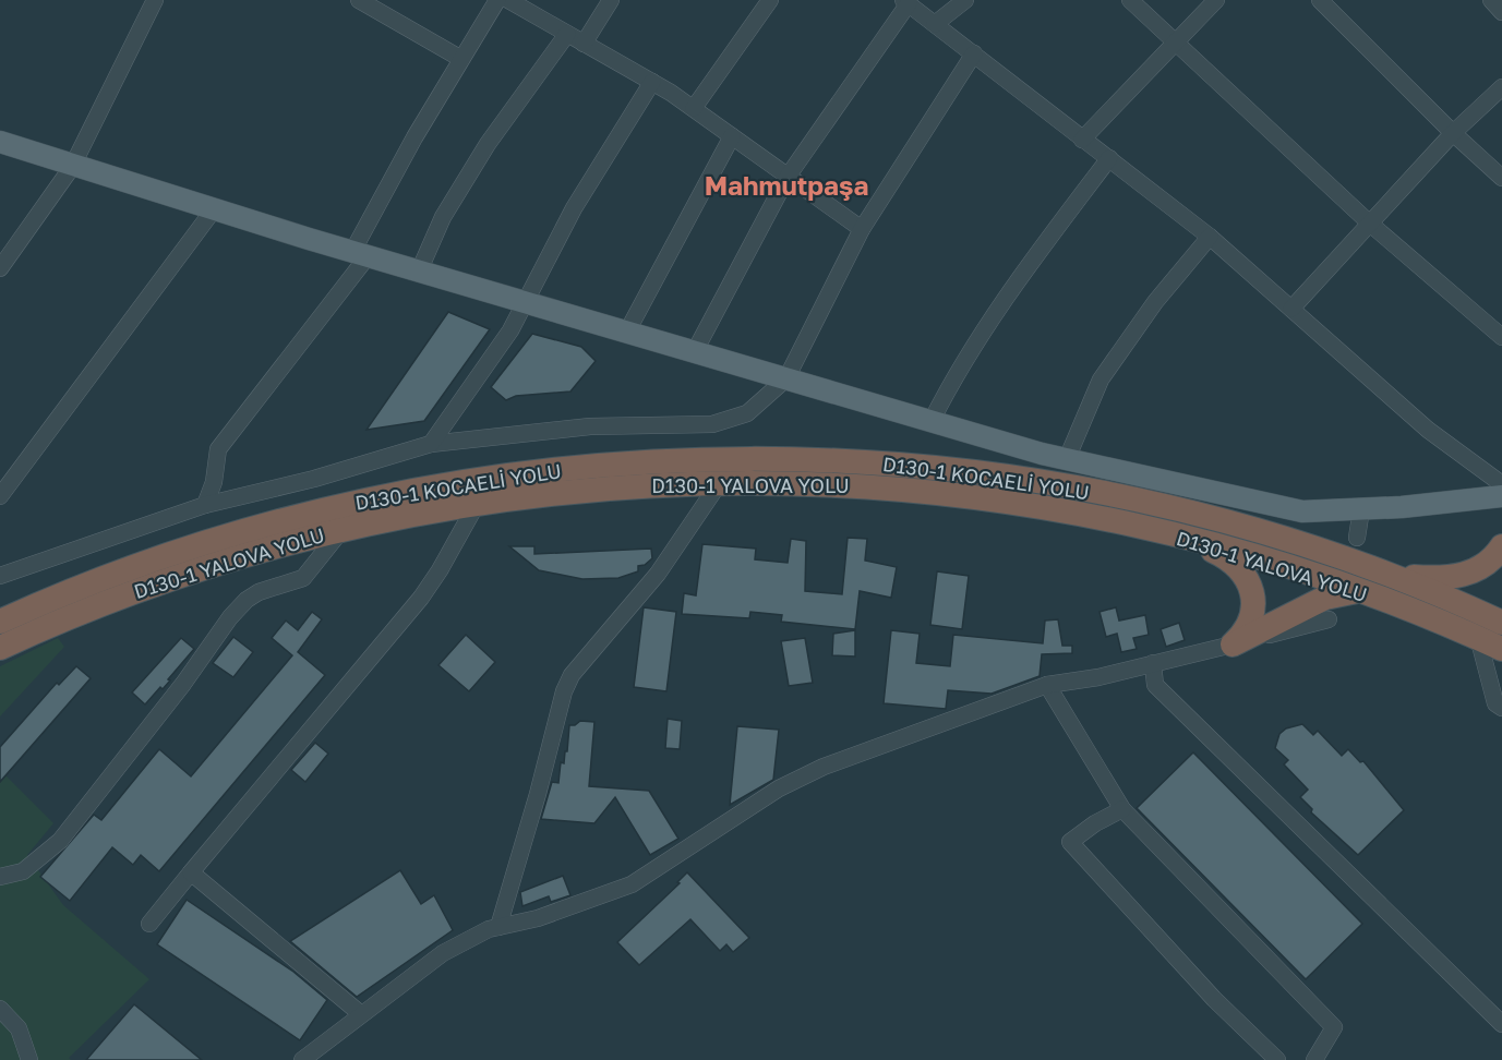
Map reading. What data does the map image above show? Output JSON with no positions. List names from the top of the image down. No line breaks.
{"streets":{"highway":["D130-1 KOCAELİ YOLU","D130-1 YALOVA YOLU"]},"districts":["Mahmutpaşa"]}
